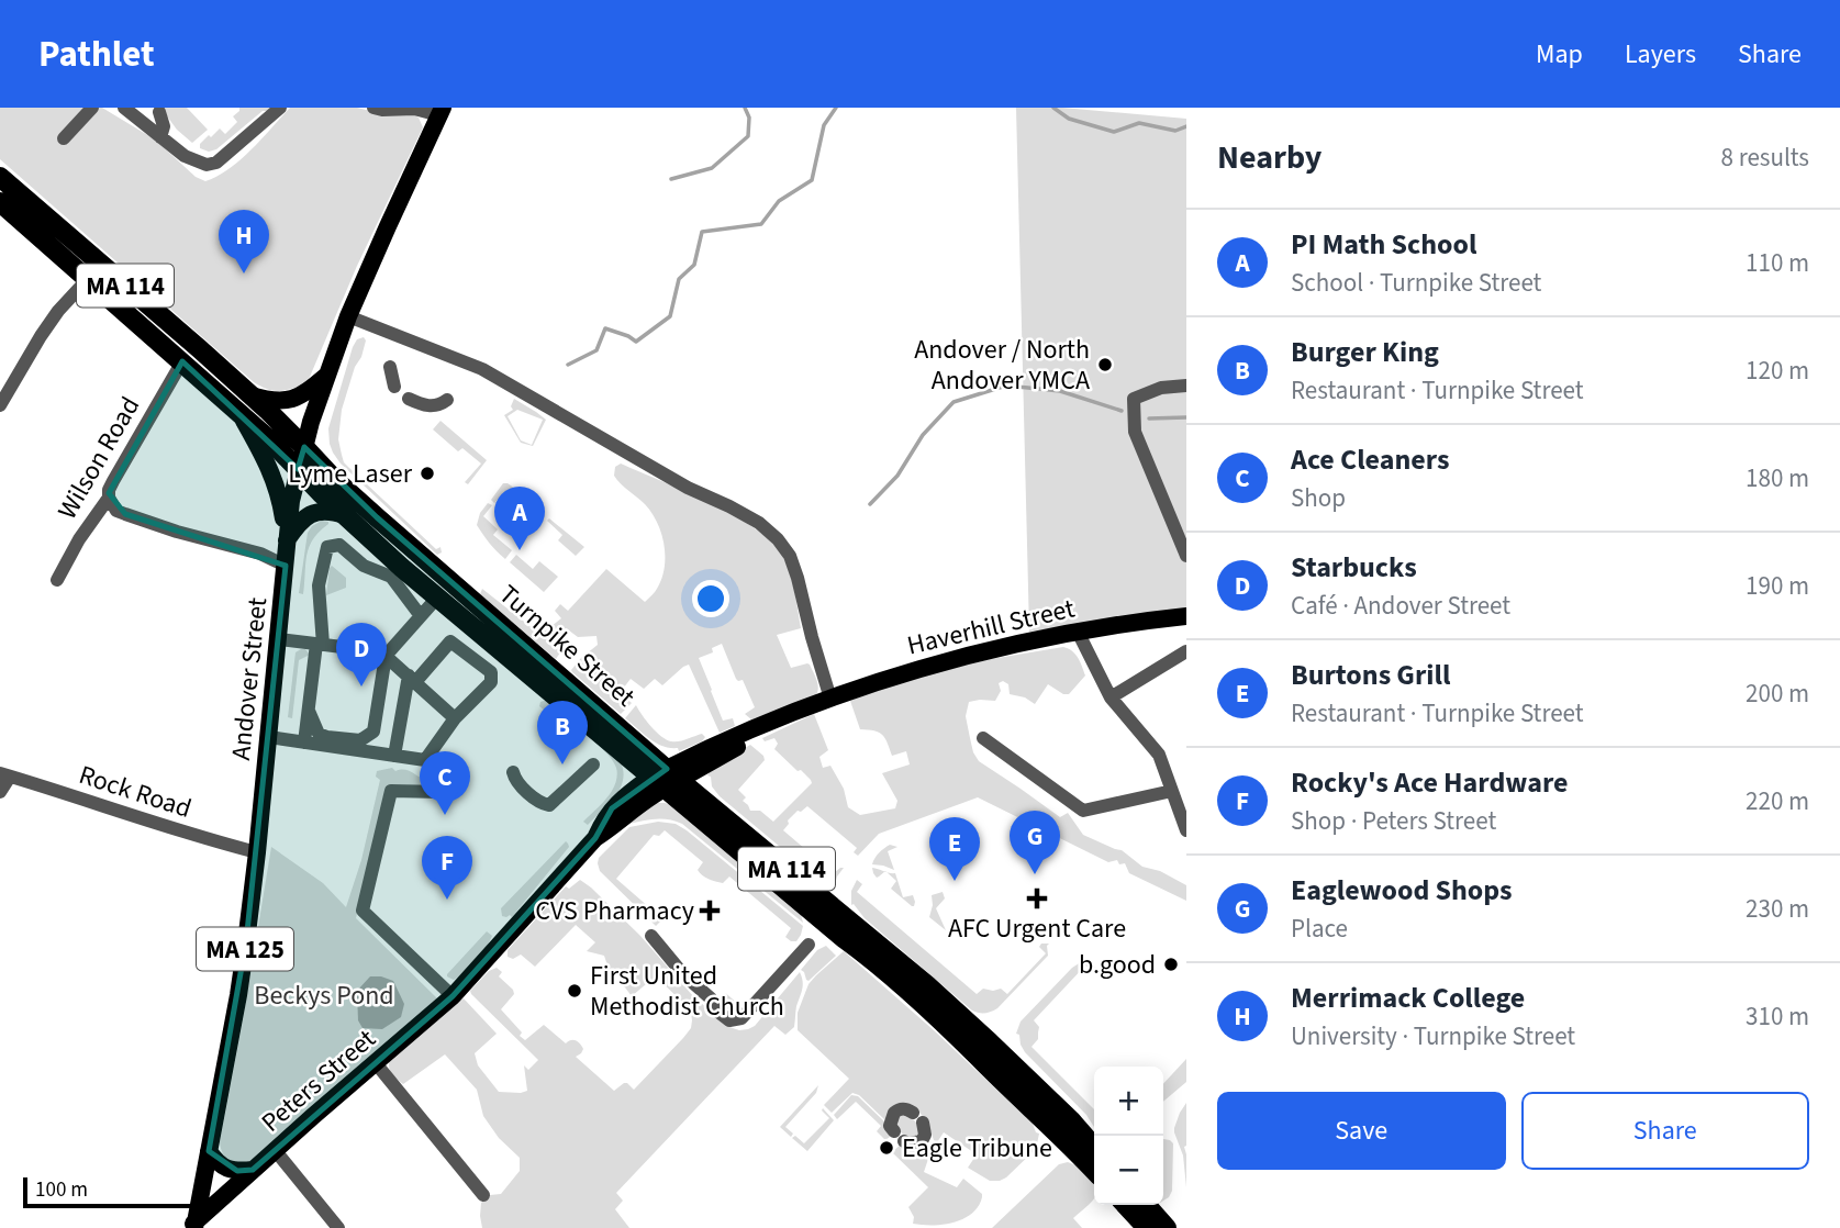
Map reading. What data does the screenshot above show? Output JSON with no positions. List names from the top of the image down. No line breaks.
{"streets":{"highway":["MA 114","Turnpike Street"],"main road":["Haverhill Street","Andover Street","MA 125","Peters Street"],"street":["Wilson Road","Rock Road"]},"crossings":[["Wilson Road","Turnpike Street"],["Haverhill Street","Peters Street"],["Turnpike Street","Andover Street"],["Turnpike Street","MA 125"],["Turnpike Street","Peters Street"],["Andover Street","Rock Road"],["Andover Street","MA 125"],["Andover Street","Peters Street"]],"parks":["Beckys Pond"],"places":{"other":["Andover / North Andover YMCA","Lyme Laser","b.good","First United Methodist Church","Eagle Tribune"],"health":["AFC Urgent Care","CVS Pharmacy"]},"scale_bar":"100 m","page":{"header":"Pathlet","nav":["Map","Layers","Share"],"heading":["Nearby","8 results"],"list":[{"mark":"A","name":"PI Math School","note":"School · Turnpike Street","value":"110 m"},{"mark":"B","name":"Burger King","note":"Restaurant · Turnpike Street","value":"120 m"},{"mark":"C","name":"Ace Cleaners","note":"Shop","value":"180 m"},{"mark":"D","name":"Starbucks","note":"Café · Andover Street","value":"190 m"},{"mark":"E","name":"Burtons Grill","note":"Restaurant · Turnpike Street","value":"200 m"},{"mark":"F","name":"Rocky's Ace Hardware","note":"Shop · Peters Street","value":"220 m"},{"mark":"G","name":"Eaglewood Shops","note":"Place","value":"230 m"},{"mark":"H","name":"Merrimack College","note":"University · Turnpike Street","value":"310 m"}],"pins":["H","A","D","B","C","G","E","F"],"map_buttons":["+","−"],"buttons":["Save","Share"],"scale":"100 m"}}
